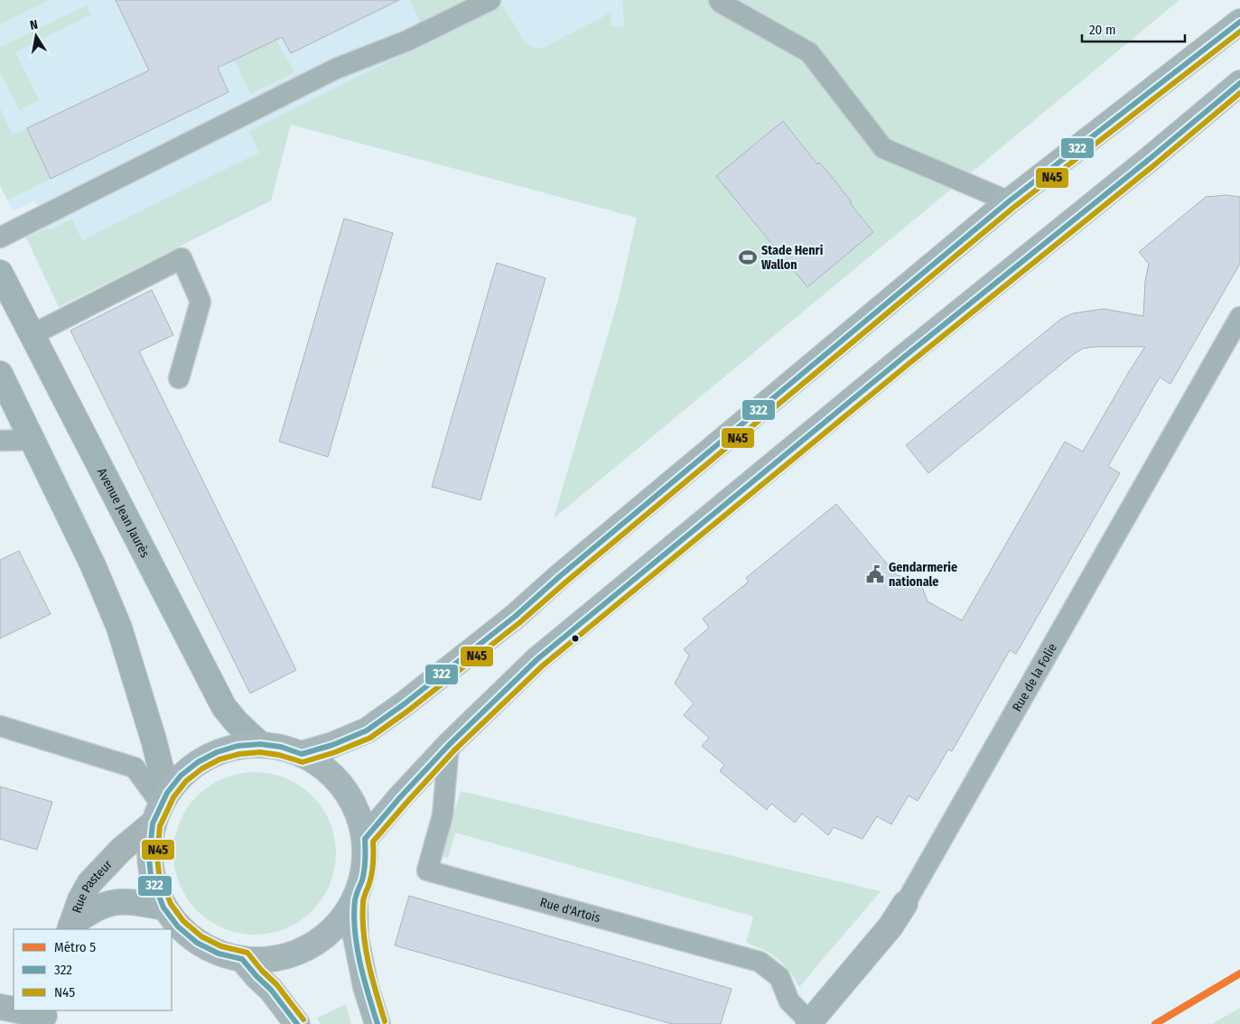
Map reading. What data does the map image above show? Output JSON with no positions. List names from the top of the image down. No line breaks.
{"streets":{"main road":["Avenue Jean Jaurès"],"street":["Rue de la Folie","Rue Pasteur"],"lane":["Rue d'Artois"]},"crossings":[["Rue de la Folie","Rue d'Artois"]],"places":{"sports":["Stade Henri Wallon"],"public building":["Gendarmerie nationale"]},"lines":["transit line 322","transit line N45","metro line 5"],"legend":["Métro 5","322","N45"],"scale_bar":"20 m","north":"top"}
